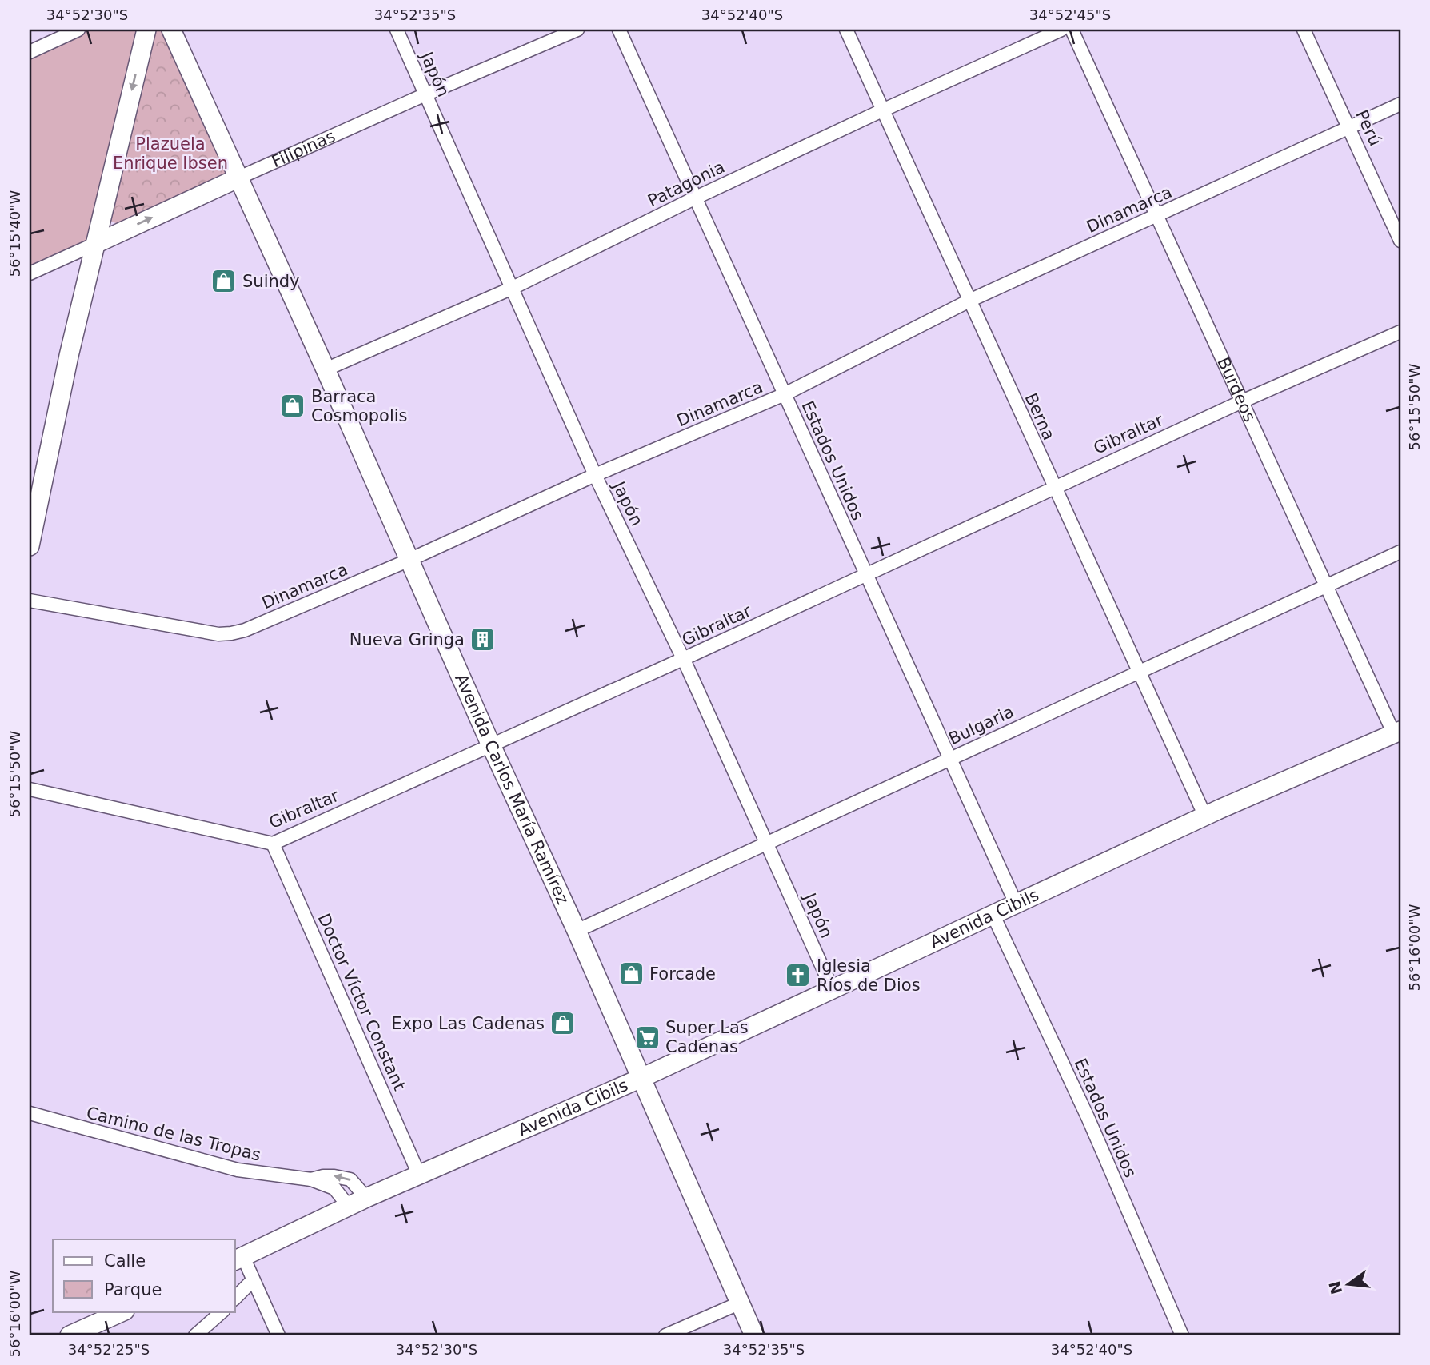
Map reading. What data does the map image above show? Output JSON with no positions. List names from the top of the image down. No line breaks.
{"streets":{"street":["Japón","Perú","Filipinas","Patagonia","Dinamarca","Burdeos","Berna","Gibraltar","Estados Unidos","Bulgaria","Avenida Carlos María Ramírez","Avenida Cibils","Doctor Víctor Constant","Camino de las Tropas"]},"crossings":[["Japón","Filipinas"],["Japón","Patagonia"],["Japón","Dinamarca"],["Japón","Gibraltar"],["Japón","Bulgaria"],["Japón","Avenida Cibils"],["Perú","Dinamarca"],["Filipinas","Avenida Carlos María Ramírez"],["Patagonia","Berna"],["Patagonia","Estados Unidos"],["Patagonia","Avenida Carlos María Ramírez"],["Dinamarca","Burdeos"],["Dinamarca","Berna"],["Dinamarca","Estados Unidos"],["Dinamarca","Avenida Carlos María Ramírez"],["Burdeos","Gibraltar"],["Burdeos","Bulgaria"],["Burdeos","Avenida Cibils"],["Berna","Gibraltar"],["Berna","Bulgaria"],["Berna","Avenida Cibils"],["Gibraltar","Estados Unidos"],["Gibraltar","Avenida Carlos María Ramírez"],["Gibraltar","Doctor Víctor Constant"],["Estados Unidos","Bulgaria"],["Estados Unidos","Avenida Cibils"],["Bulgaria","Avenida Carlos María Ramírez"],["Avenida Carlos María Ramírez","Avenida Cibils"],["Avenida Cibils","Doctor Víctor Constant"],["Avenida Cibils","Camino de las Tropas"]],"parks":["Plazuela Enrique Ibsen"],"places":{"shop":["Suindy","Barraca Cosmopolis","Forcade","Expo Las Cadenas"],"building":["Nueva Gringa"],"church":["Iglesia Ríos de Dios"],"supermarket":["Super Las Cadenas"]},"legend":["Calle","Parque"],"north":"left","coordinates":["34°52'30\"S","34°52'35\"S","34°52'40\"S","34°52'45\"S","56°15'40\"W","56°15'50\"W","56°16'00\"W","34°52'25\"S"]}
